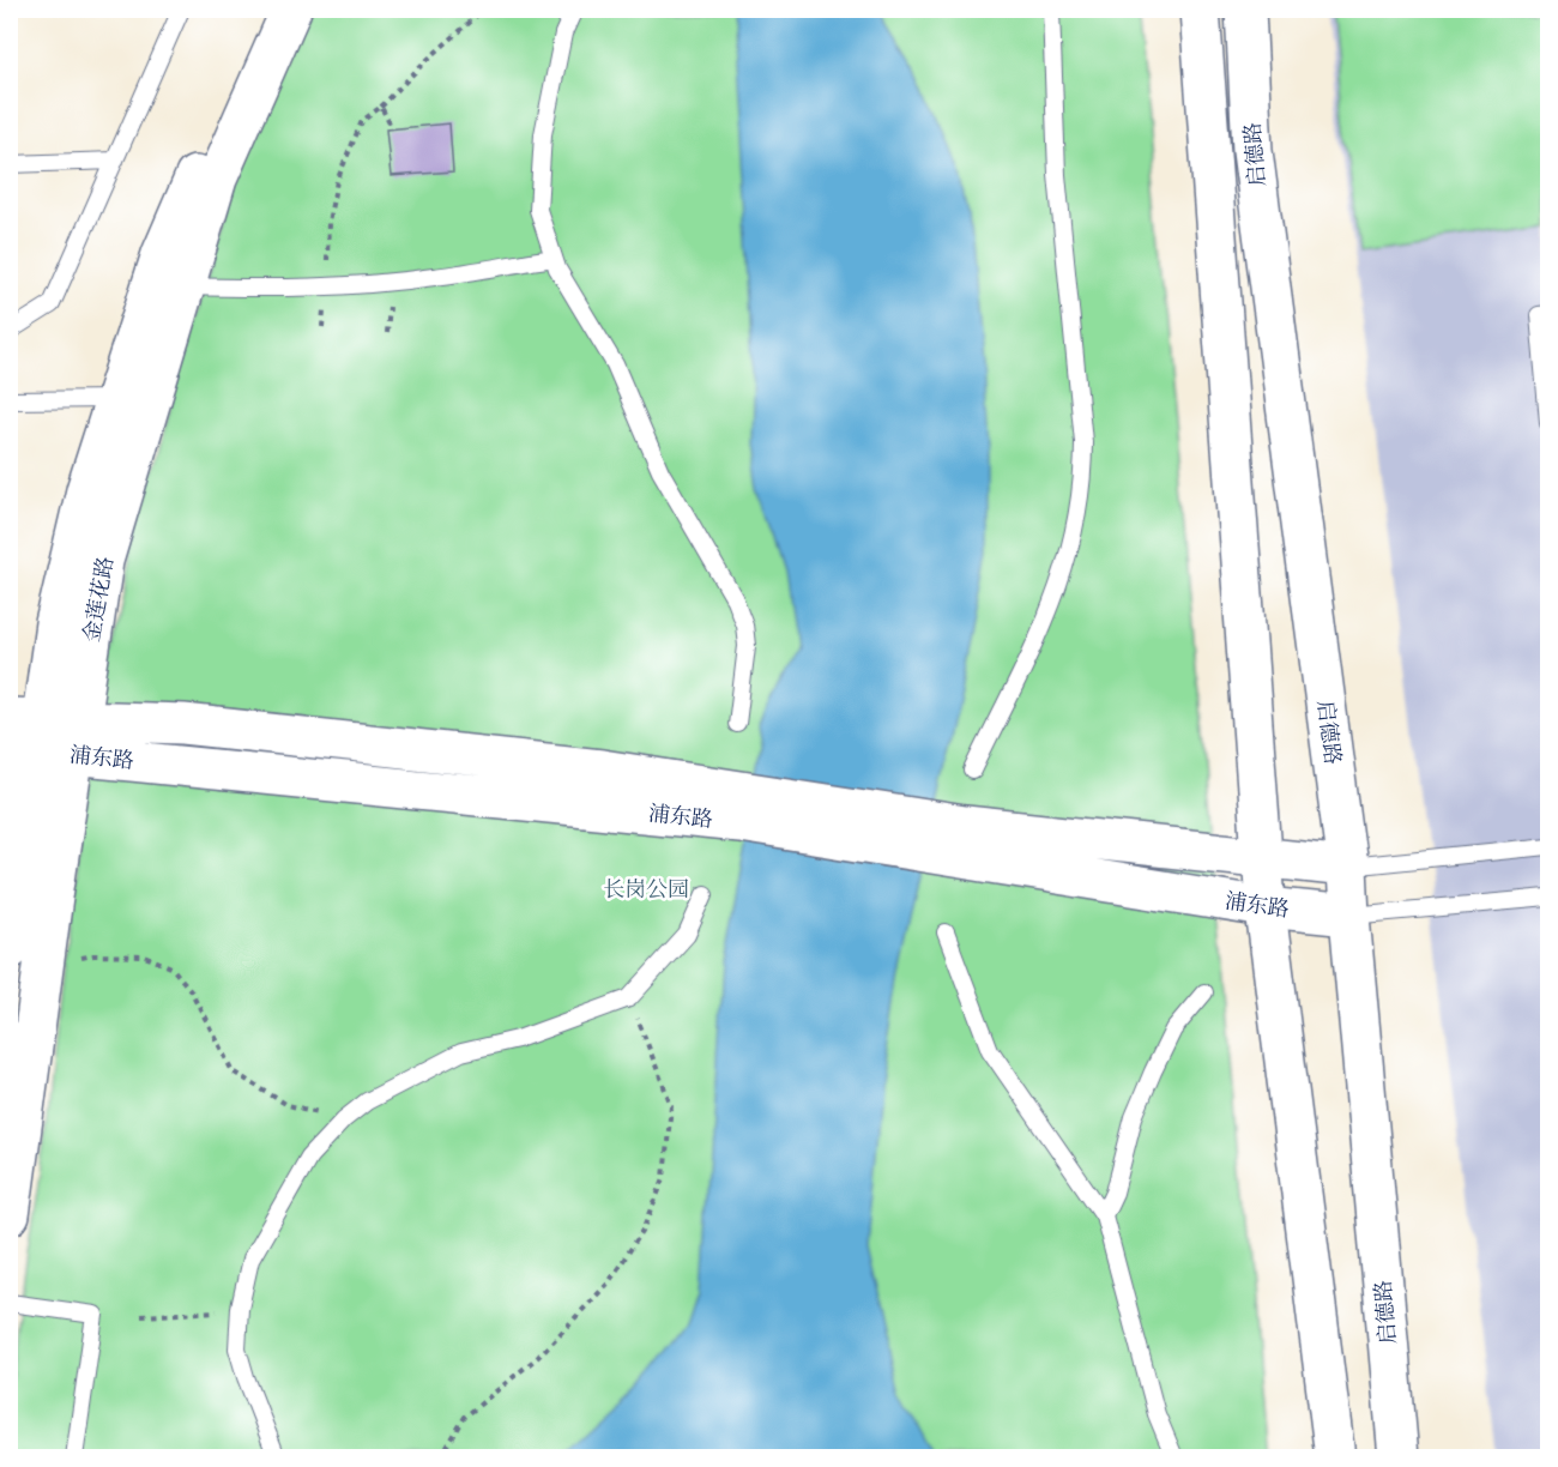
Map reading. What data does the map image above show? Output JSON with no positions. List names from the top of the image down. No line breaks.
{"streets":{"street":["启德路","金莲花路","浦东路"]},"crossings":[["启德路","浦东路"],["金莲花路","浦东路"]],"parks":["长岗公园"]}
